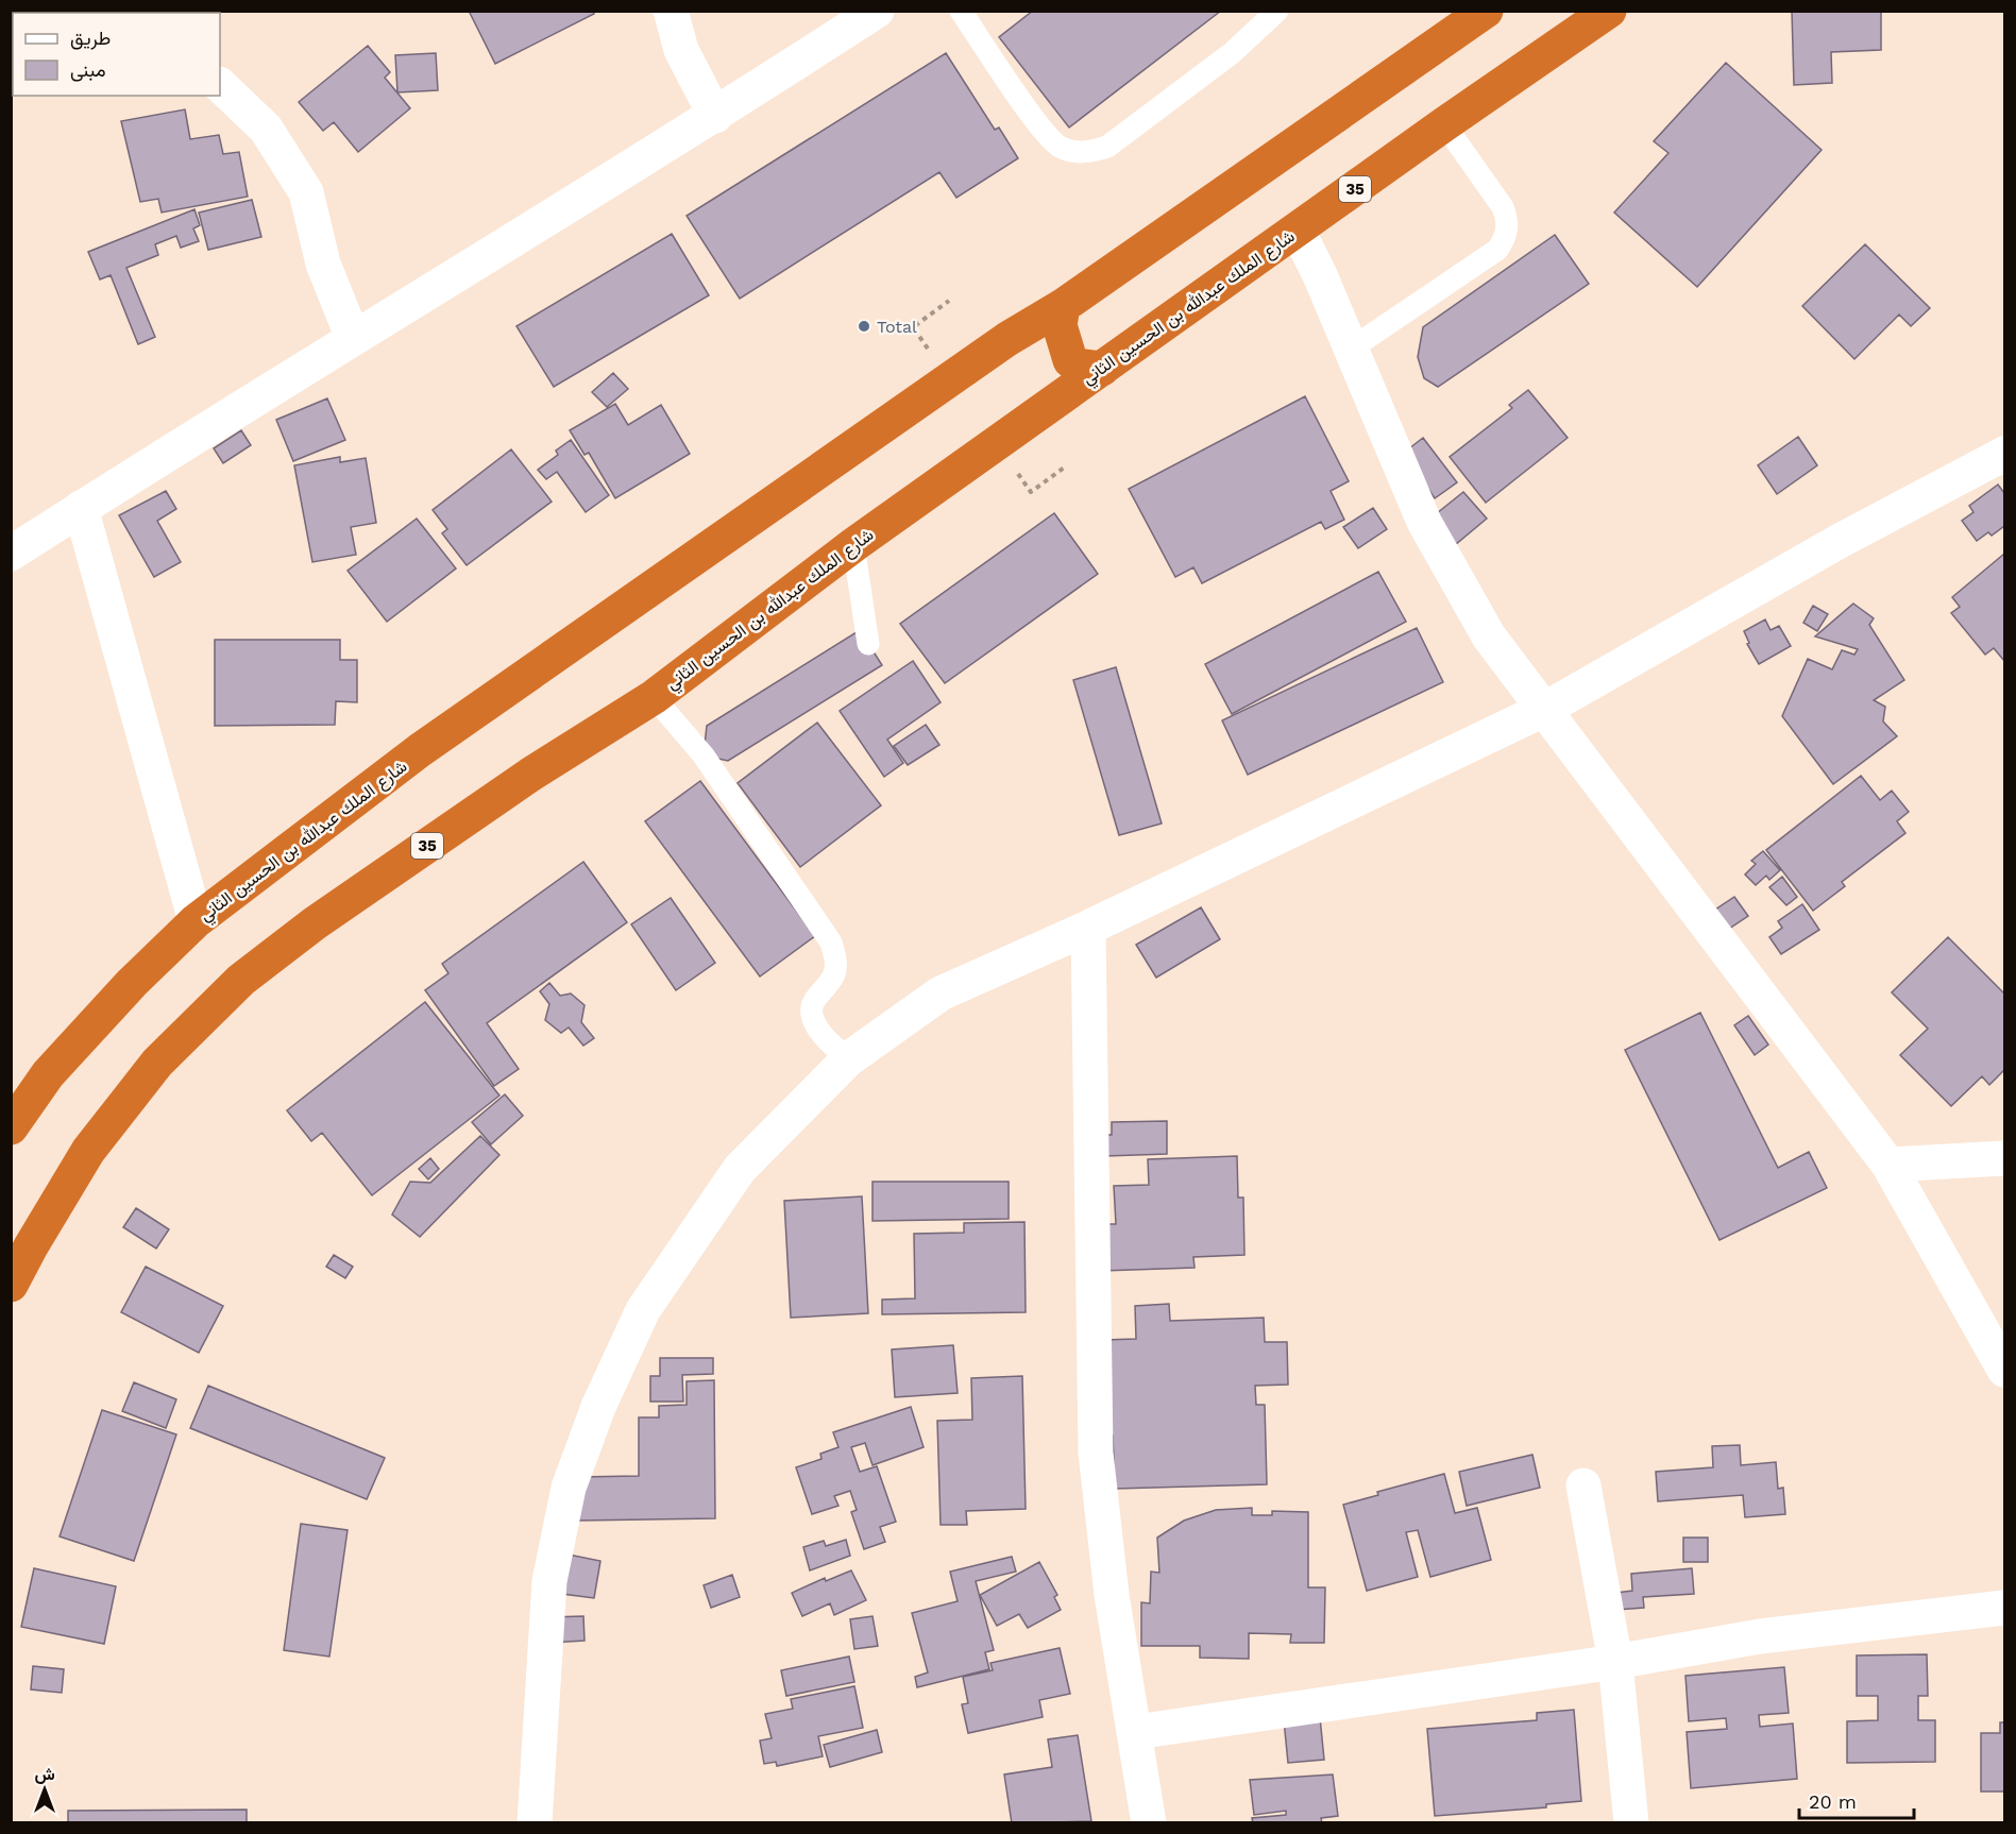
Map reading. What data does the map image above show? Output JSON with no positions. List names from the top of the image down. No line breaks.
{"streets":{"highway":["35","شارع الملك عبدالله بن الحسين الثاني"]},"places":["Total"],"legend":["طريق","مبنى"],"scale_bar":"20 m","north":"top"}
